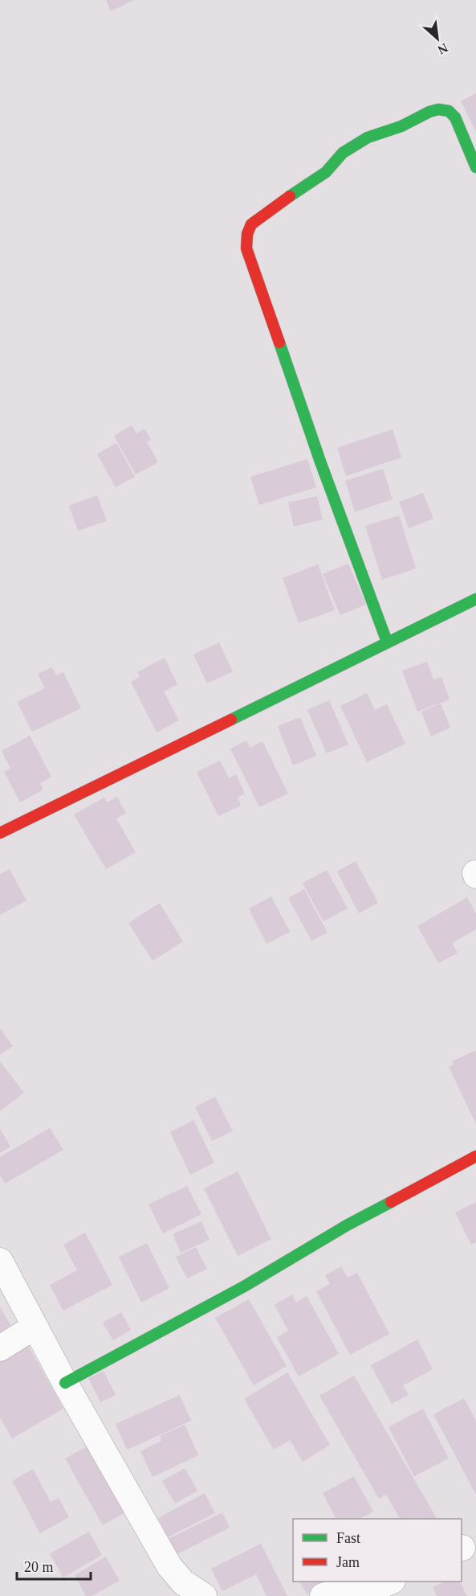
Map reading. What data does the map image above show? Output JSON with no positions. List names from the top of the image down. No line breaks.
{"legend":["Fast","Jam"],"scale_bar":"20 m","north":"bottom right"}
